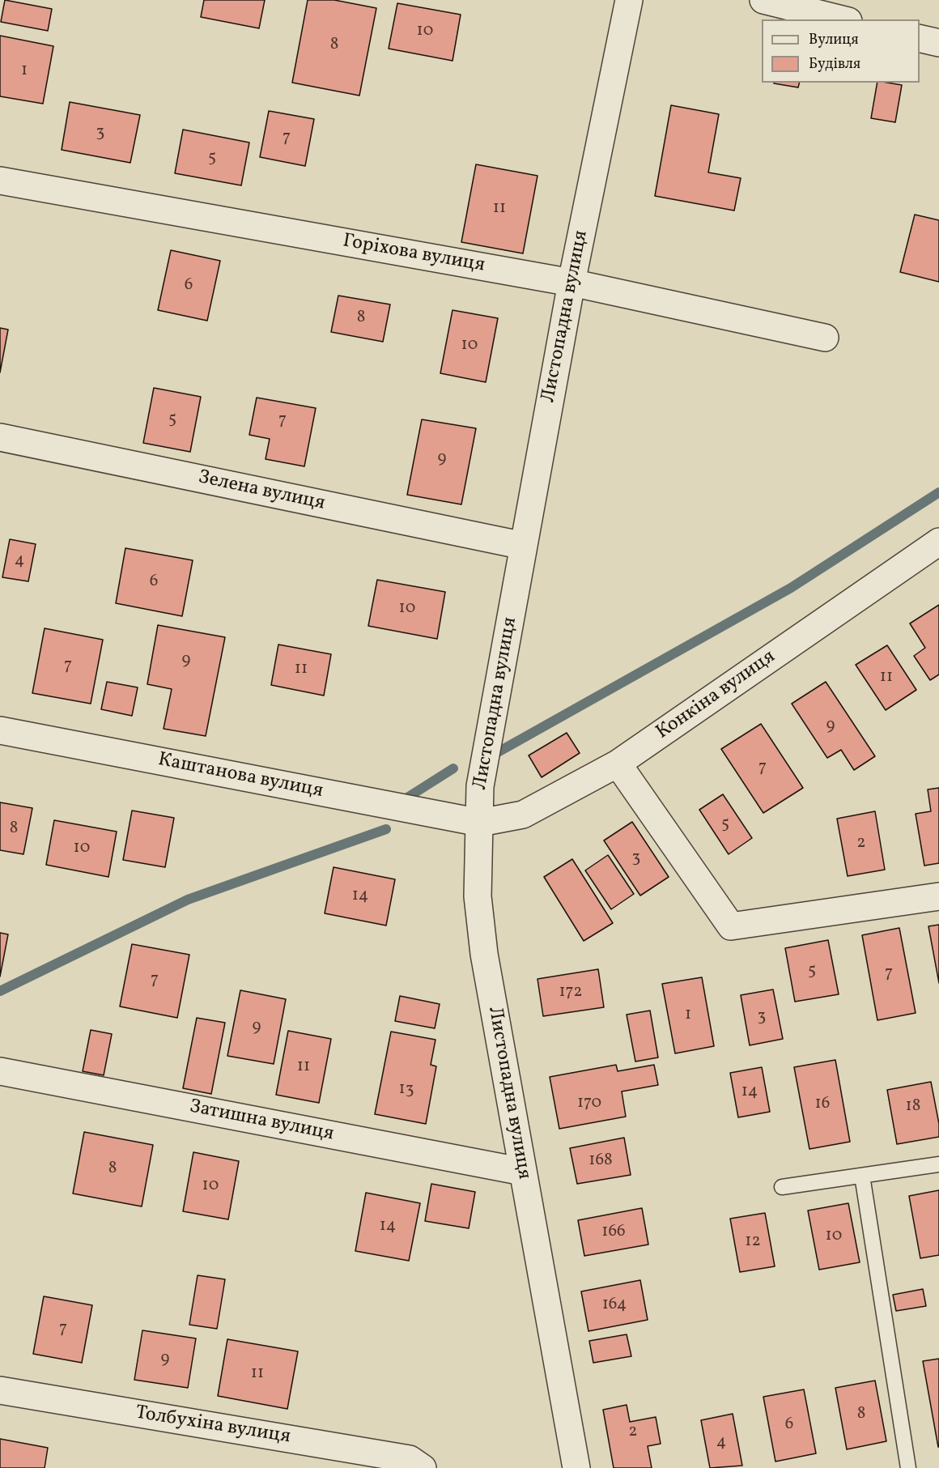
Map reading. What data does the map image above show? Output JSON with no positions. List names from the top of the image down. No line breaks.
{"streets":{"street":["Горіхова вулиця","Листопадна вулиця","Зелена вулиця","Конкіна вулиця","Каштанова вулиця","Затишна вулиця","Толбухіна вулиця"]},"crossings":[["Горіхова вулиця","Листопадна вулиця"],["Листопадна вулиця","Зелена вулиця"],["Листопадна вулиця","Конкіна вулиця"],["Листопадна вулиця","Каштанова вулиця"],["Листопадна вулиця","Затишна вулиця"],["Конкіна вулиця","Каштанова вулиця"]],"house_numbers":["10","8","1","3","7","5","11","6","8","10","5","7","9","4","6","10","9","7","11","11","9","7","5","8","2","10","3","14","5","7","7","172","1","3","9","11","13","14","170","16","18","168","8","10","14","166","10","12","164","7","9","11","8","6","2","4"],"legend":["Вулиця","Будівля"]}
